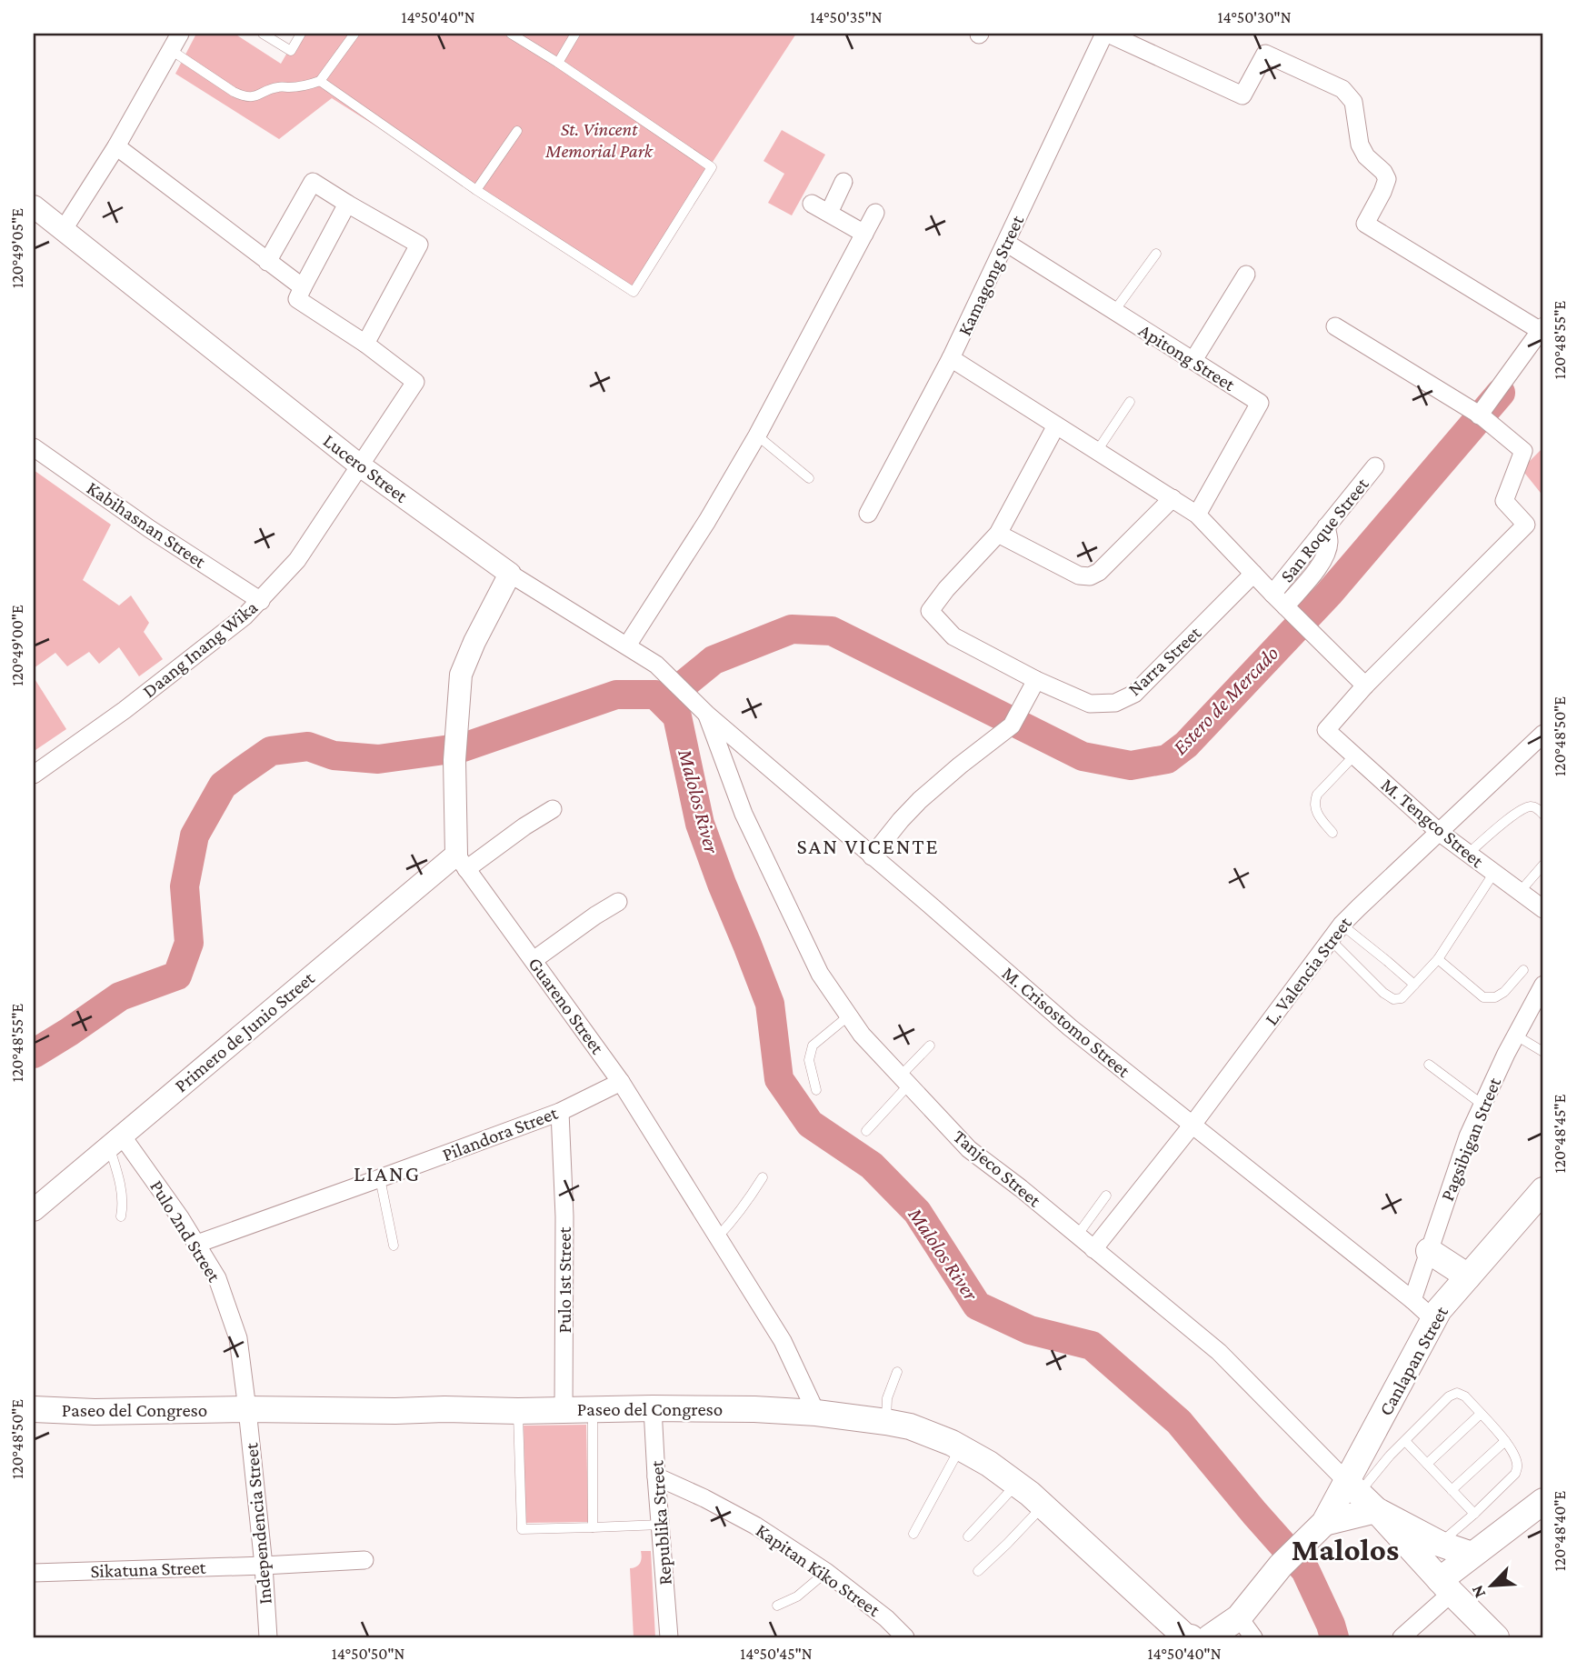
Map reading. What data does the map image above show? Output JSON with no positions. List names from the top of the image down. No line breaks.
{"streets":{"main road":["Canlapan Street","Paseo del Congreso"],"street":["Kamagong Street","Apitong Street","Lucero Street","Kabihasnan Street","San Roque Street","Daang Inang Wika","Narra Street","M. Tengco Street","L. Valencia Street","Guareno Street","M. Crisostomo Street","Primero de Junio Street","Pilandora Street","Pagsibigan Street","Tanjeco Street","Pulo 2nd Street","Pulo 1st Street","Republika Street","Independencia Street","Sikatuna Street","Kapitan Kiko Street"]},"crossings":[["Kamagong Street","Apitong Street"],["Lucero Street","Daang Inang Wika"],["Lucero Street","M. Crisostomo Street"],["Lucero Street","Tanjeco Street"],["Kabihasnan Street","Daang Inang Wika"],["M. Tengco Street","L. Valencia Street"],["L. Valencia Street","M. Crisostomo Street"],["L. Valencia Street","Tanjeco Street"],["Guareno Street","Primero de Junio Street"],["Guareno Street","Pilandora Street"],["Guareno Street","Paseo del Congreso"],["M. Crisostomo Street","Pagsibigan Street"],["M. Crisostomo Street","Tanjeco Street"],["M. Crisostomo Street","Canlapan Street"],["Primero de Junio Street","Pulo 2nd Street"],["Pilandora Street","Pulo 2nd Street"],["Pilandora Street","Pulo 1st Street"],["Tanjeco Street","Canlapan Street"],["Pulo 2nd Street","Paseo del Congreso"],["Pulo 2nd Street","Independencia Street"],["Pulo 1st Street","Paseo del Congreso"],["Paseo del Congreso","Republika Street"],["Paseo del Congreso","Independencia Street"],["Republika Street","Kapitan Kiko Street"],["Independencia Street","Sikatuna Street"]],"districts":["SAN VICENTE","LIANG","Malolos"],"water":["Estero de Mercado","Malolos River"],"parks":["St. Vincent Memorial Park"],"north":"bottom left","coordinates":["14°50'40\"N","14°50'35\"N","14°50'30\"N","120°49'05\"E","120°48'55\"E","120°49'00\"E","120°48'50\"E","120°48'45\"E","120°48'40\"E","14°50'50\"N","14°50'45\"N"]}
